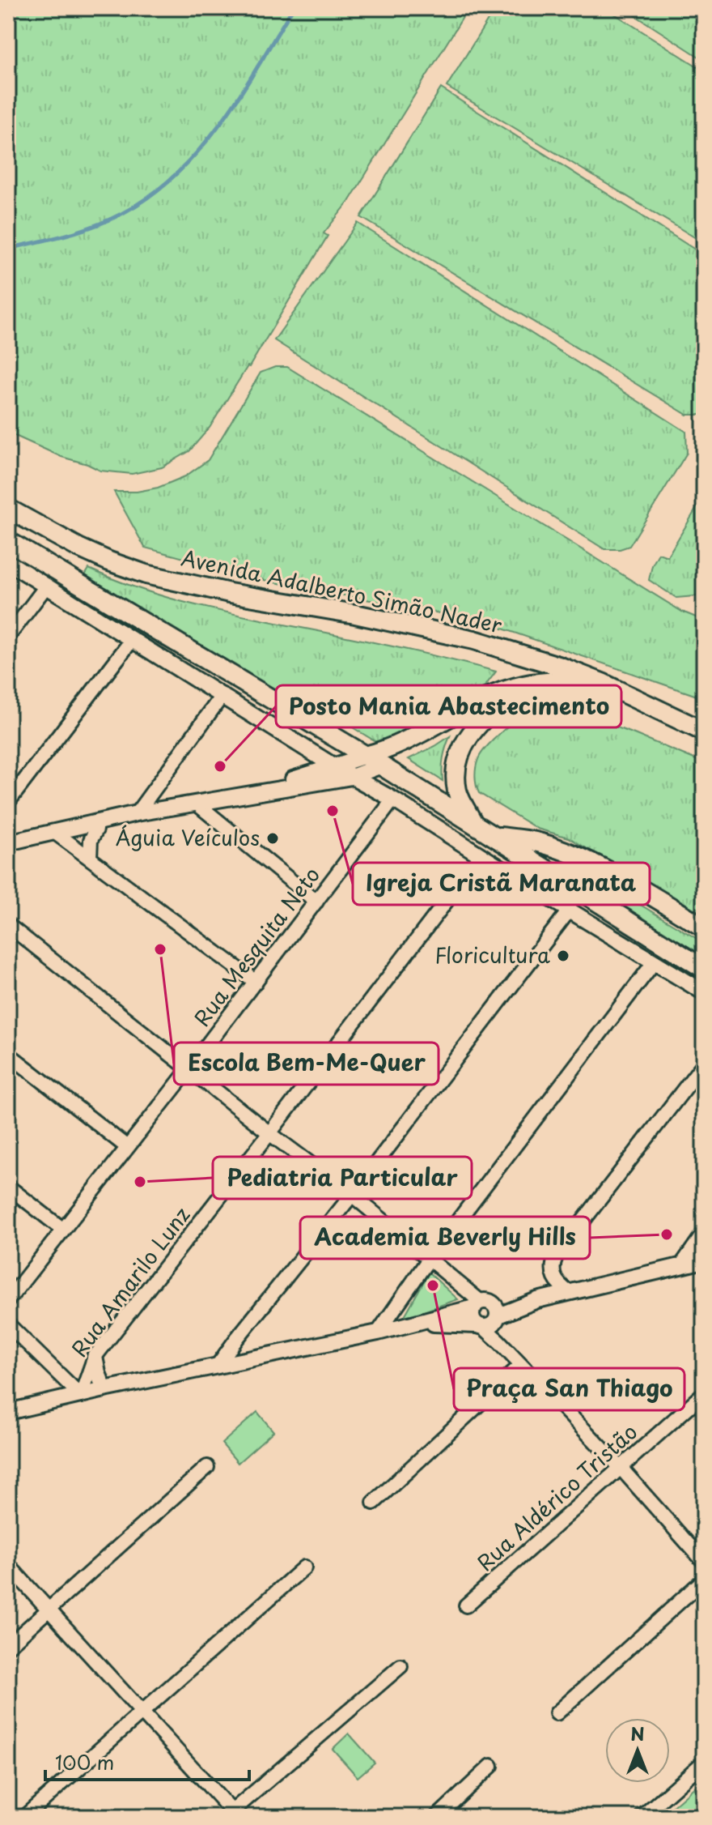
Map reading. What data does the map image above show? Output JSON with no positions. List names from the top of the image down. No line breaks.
{"streets":{"main road":["Avenida Adalberto Simão Nader"],"street":["Rua Mesquita Neto","Rua Amarilo Lunz","Rua Aldérico Tristão"]},"places":["Posto Mania Abastecimento","Igreja Cristã Maranata","Águia Veículos","Escola Bem-Me-Quer","Floricultura","Pediatria Particular","Academia Beverly Hills","Praça San Thiago"],"scale_bar":"100 m","north":"top"}
